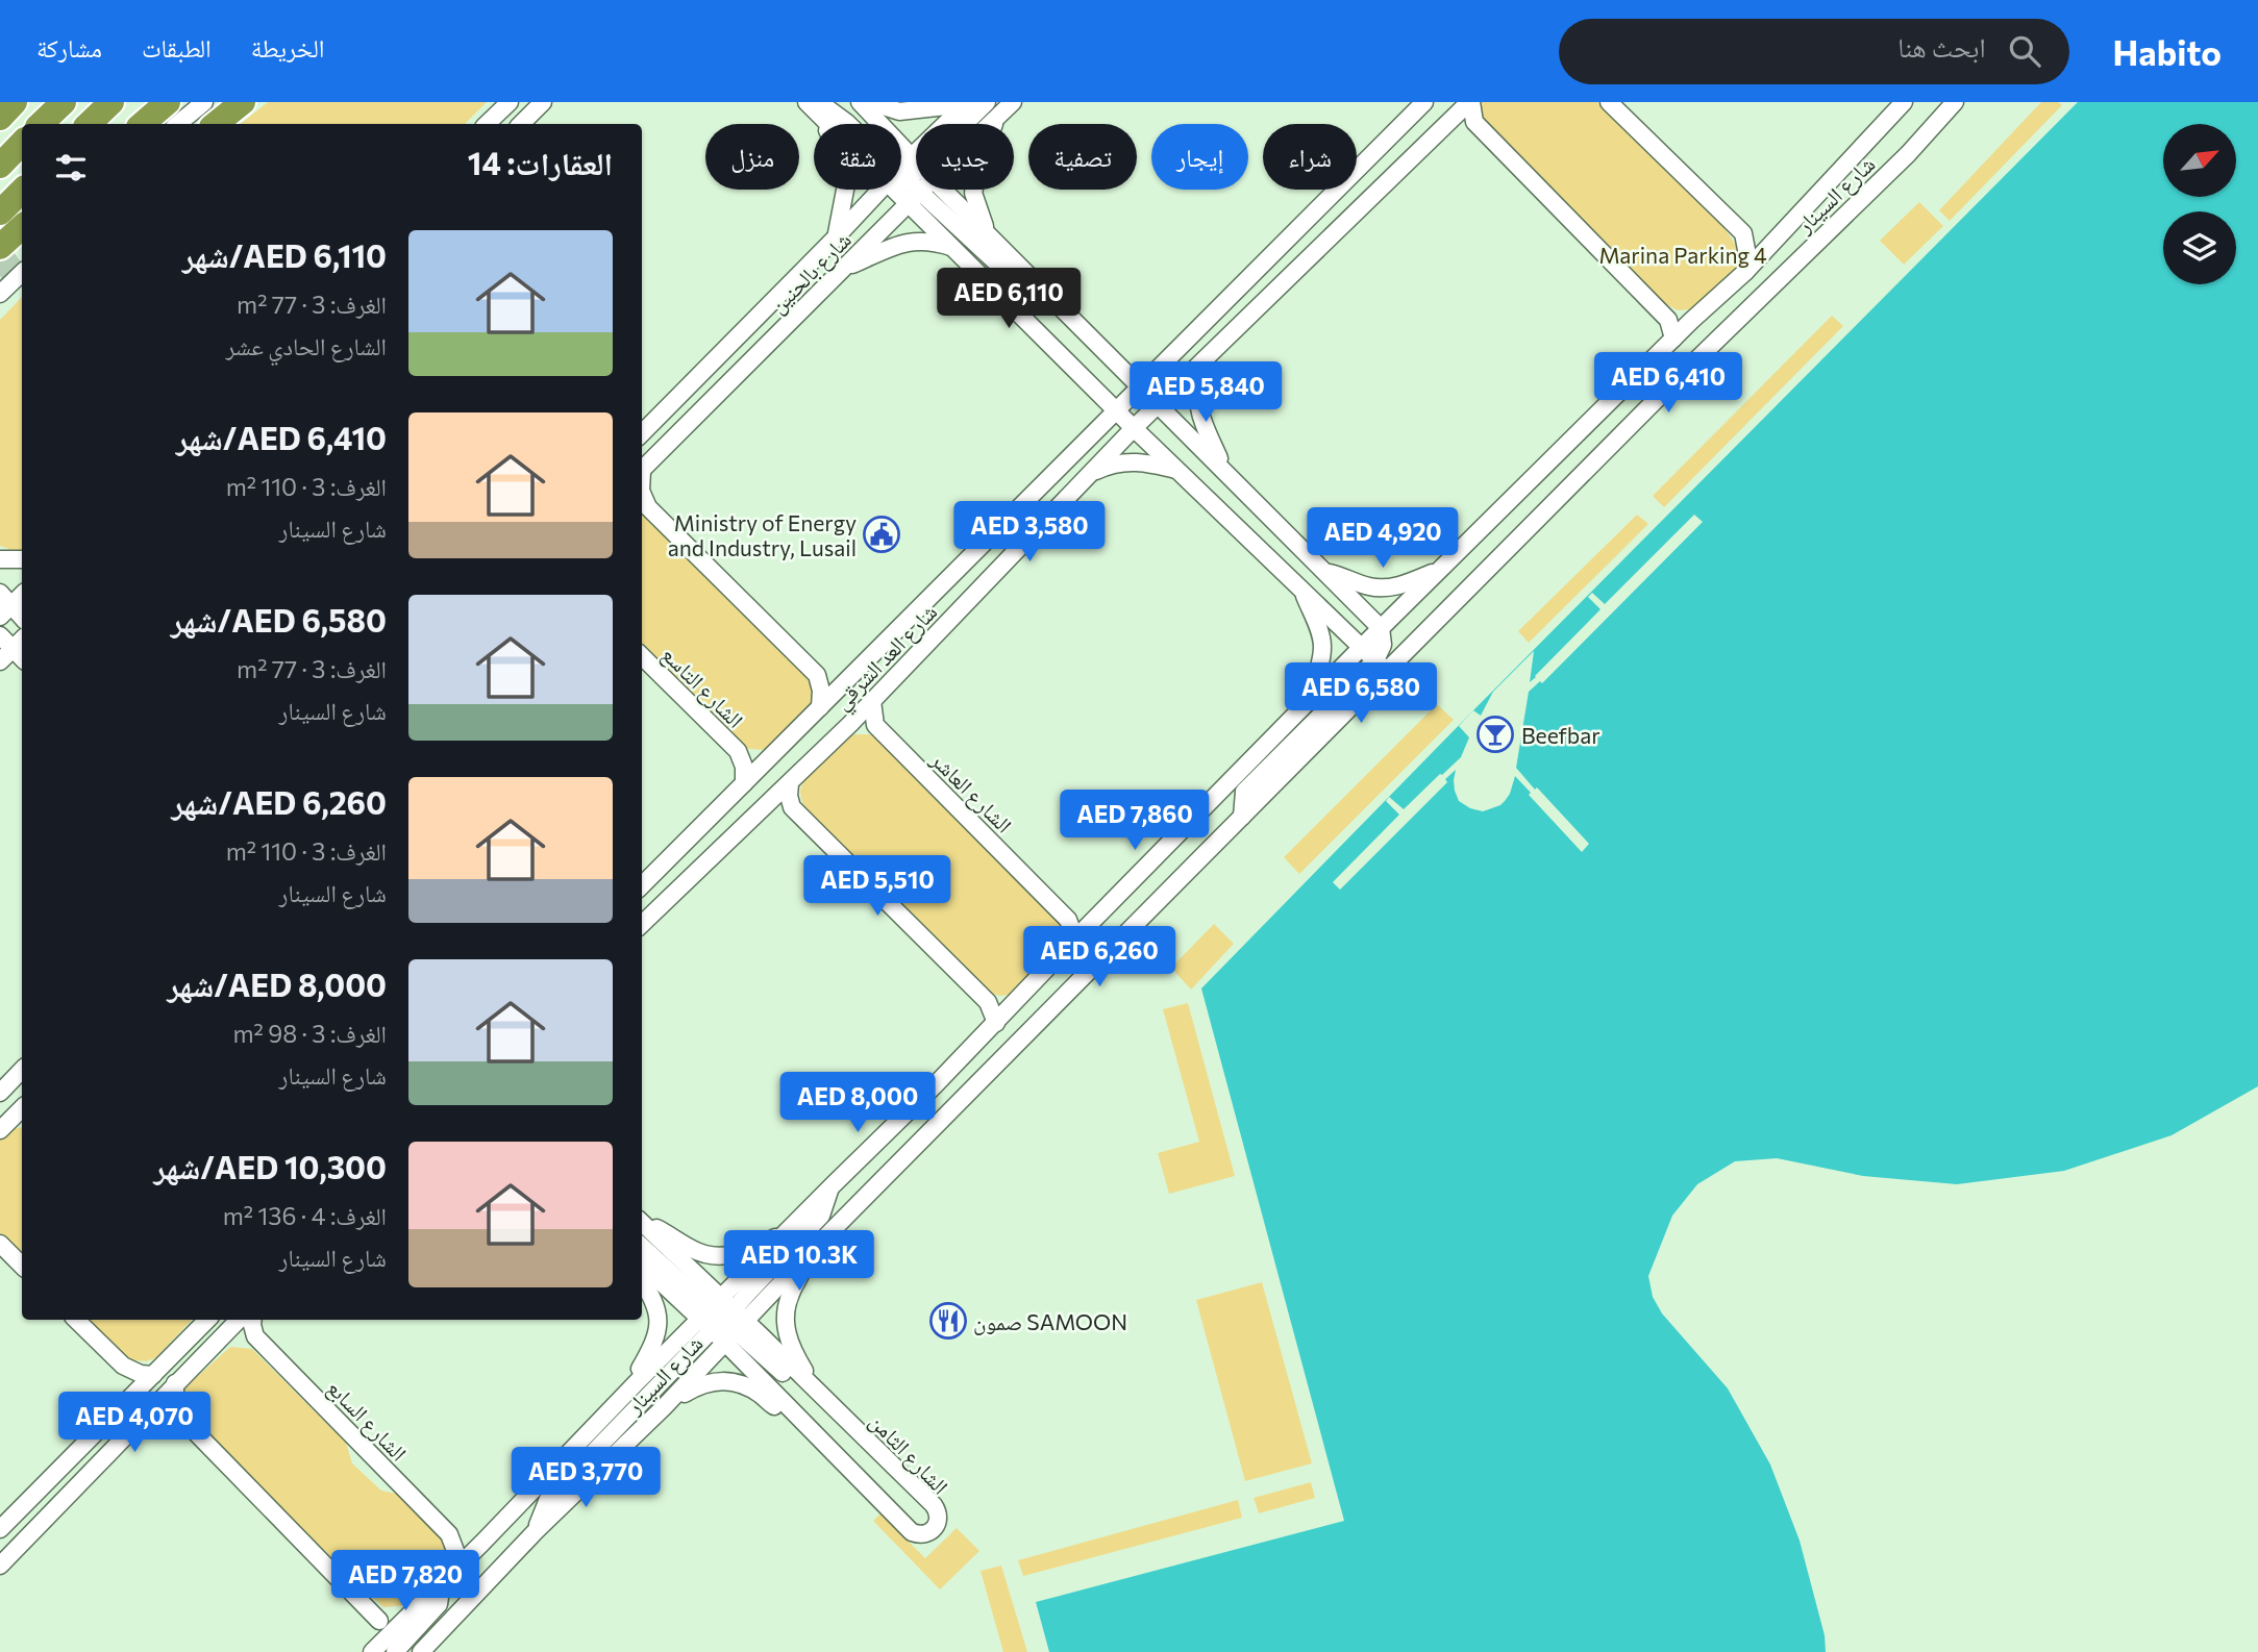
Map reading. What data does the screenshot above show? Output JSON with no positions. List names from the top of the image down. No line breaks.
{"streets":{"street":["شارع السينار","شارع بالحنين","شارع العد الشرقي","الشارع التاسع","الشارع العاشر","الشارع السابع","الشارع الثامن"]},"crossings":[["شارع السينار","الشارع العاشر"],["شارع السينار","الشارع السابع"],["شارع السينار","الشارع الثامن"],["شارع العد الشرقي","الشارع التاسع"]],"parks":["Marina Parking 4"],"places":{"public building":["Ministry of Energy and Industry, Lusail"],"bar":["Beefbar"],"restaurant":["صمون SAMOON"]},"north":"top right","page":{"header":"Habito","search":"ابحث هنا","nav":["الخريطة","الطبقات","مشاركة"],"chip":["شراء","إيجار","تصفية","جديد","شقة","منزل"],"heading":"العقارات: 14","list":[{"name":"AED 6,110/شهر","note":"الغرف: 3 · 77 m² · الشارع الحادي عشر"},{"name":"AED 6,410/شهر","note":"الغرف: 3 · 110 m² · شارع السينار"},{"name":"AED 6,580/شهر","note":"الغرف: 3 · 77 m² · شارع السينار"},{"name":"AED 6,260/شهر","note":"الغرف: 3 · 110 m² · شارع السينار"},{"name":"AED 8,000/شهر","note":"الغرف: 3 · 98 m² · شارع السينار"},{"name":"AED 10,300/شهر","note":"الغرف: 4 · 136 m² · شارع السينار"}],"price":["AED 6,110","AED 6,410","AED 5,840","AED 3,580","AED 4,920","AED 6,580","AED 7,860","AED 5,510","AED 6,260","AED 8,000","AED 10.3K","AED 4,070","AED 3,770","AED 7,820"]}}
